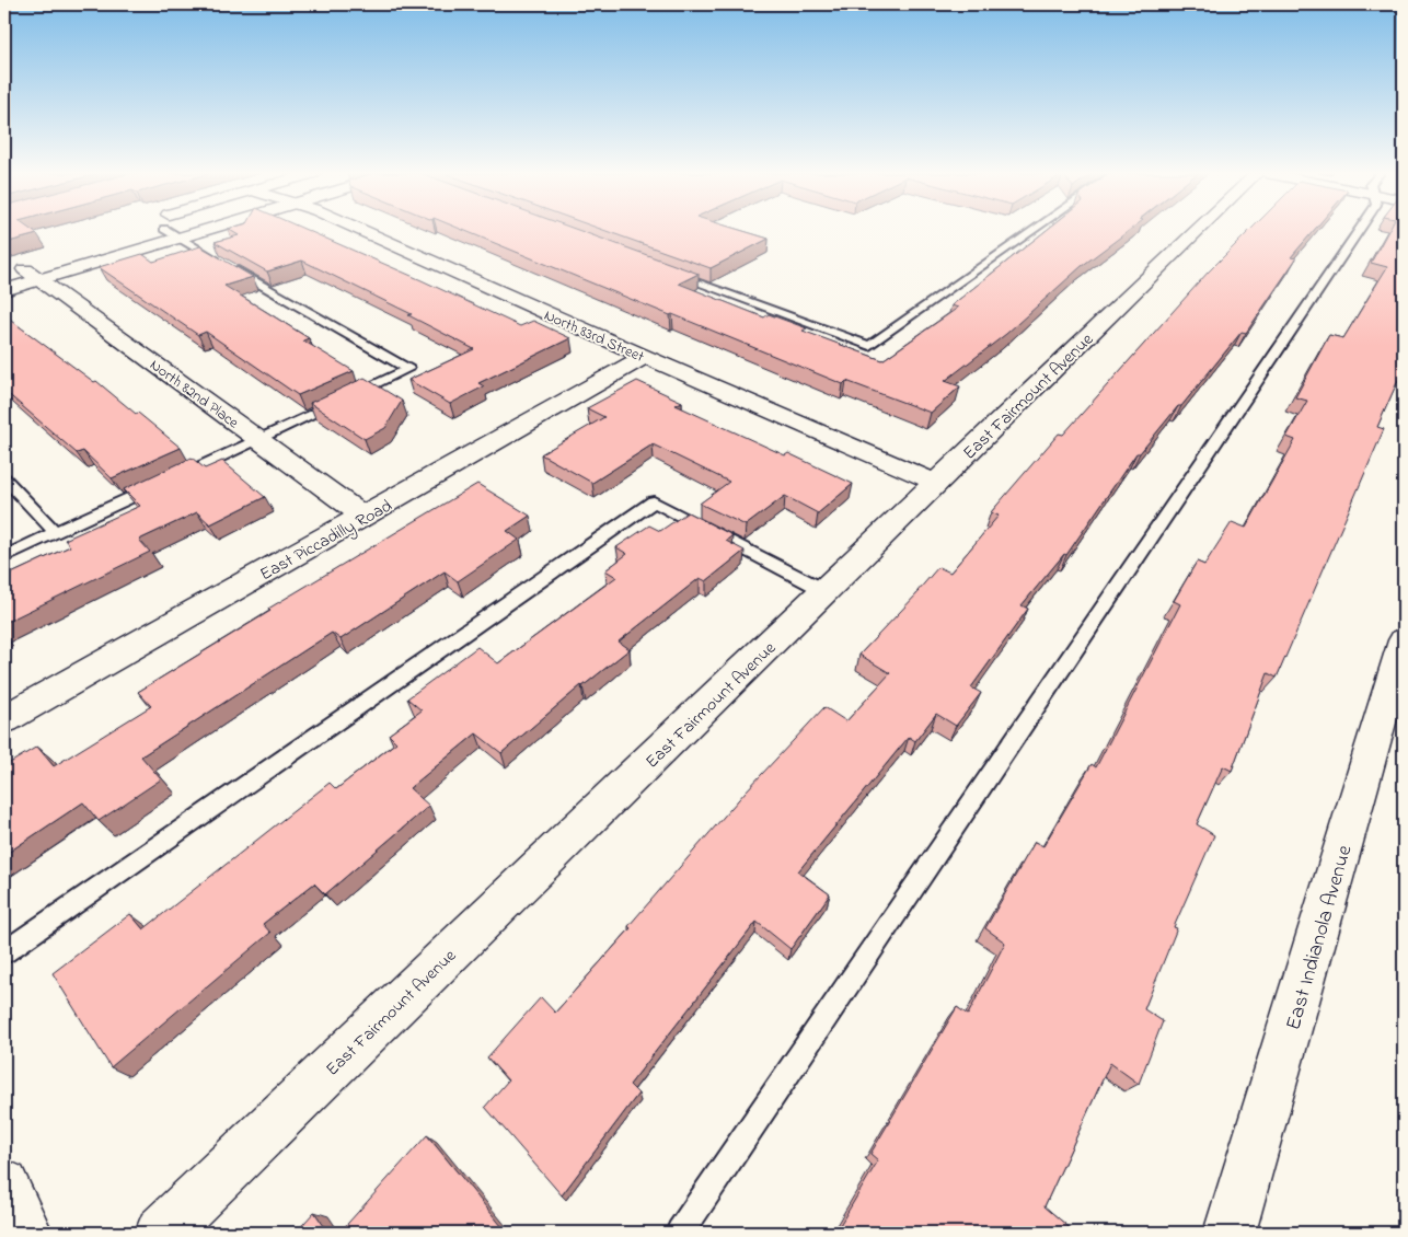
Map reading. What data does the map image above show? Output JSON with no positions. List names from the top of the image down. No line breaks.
{"streets":{"street":["North 83rd Street","North 82nd Place","East Fairmount Avenue","East Piccadilly Road","East Indianola Avenue"]},"crossings":[["North 83rd Street","East Fairmount Avenue"],["North 83rd Street","East Piccadilly Road"],["North 82nd Place","East Piccadilly Road"]]}
